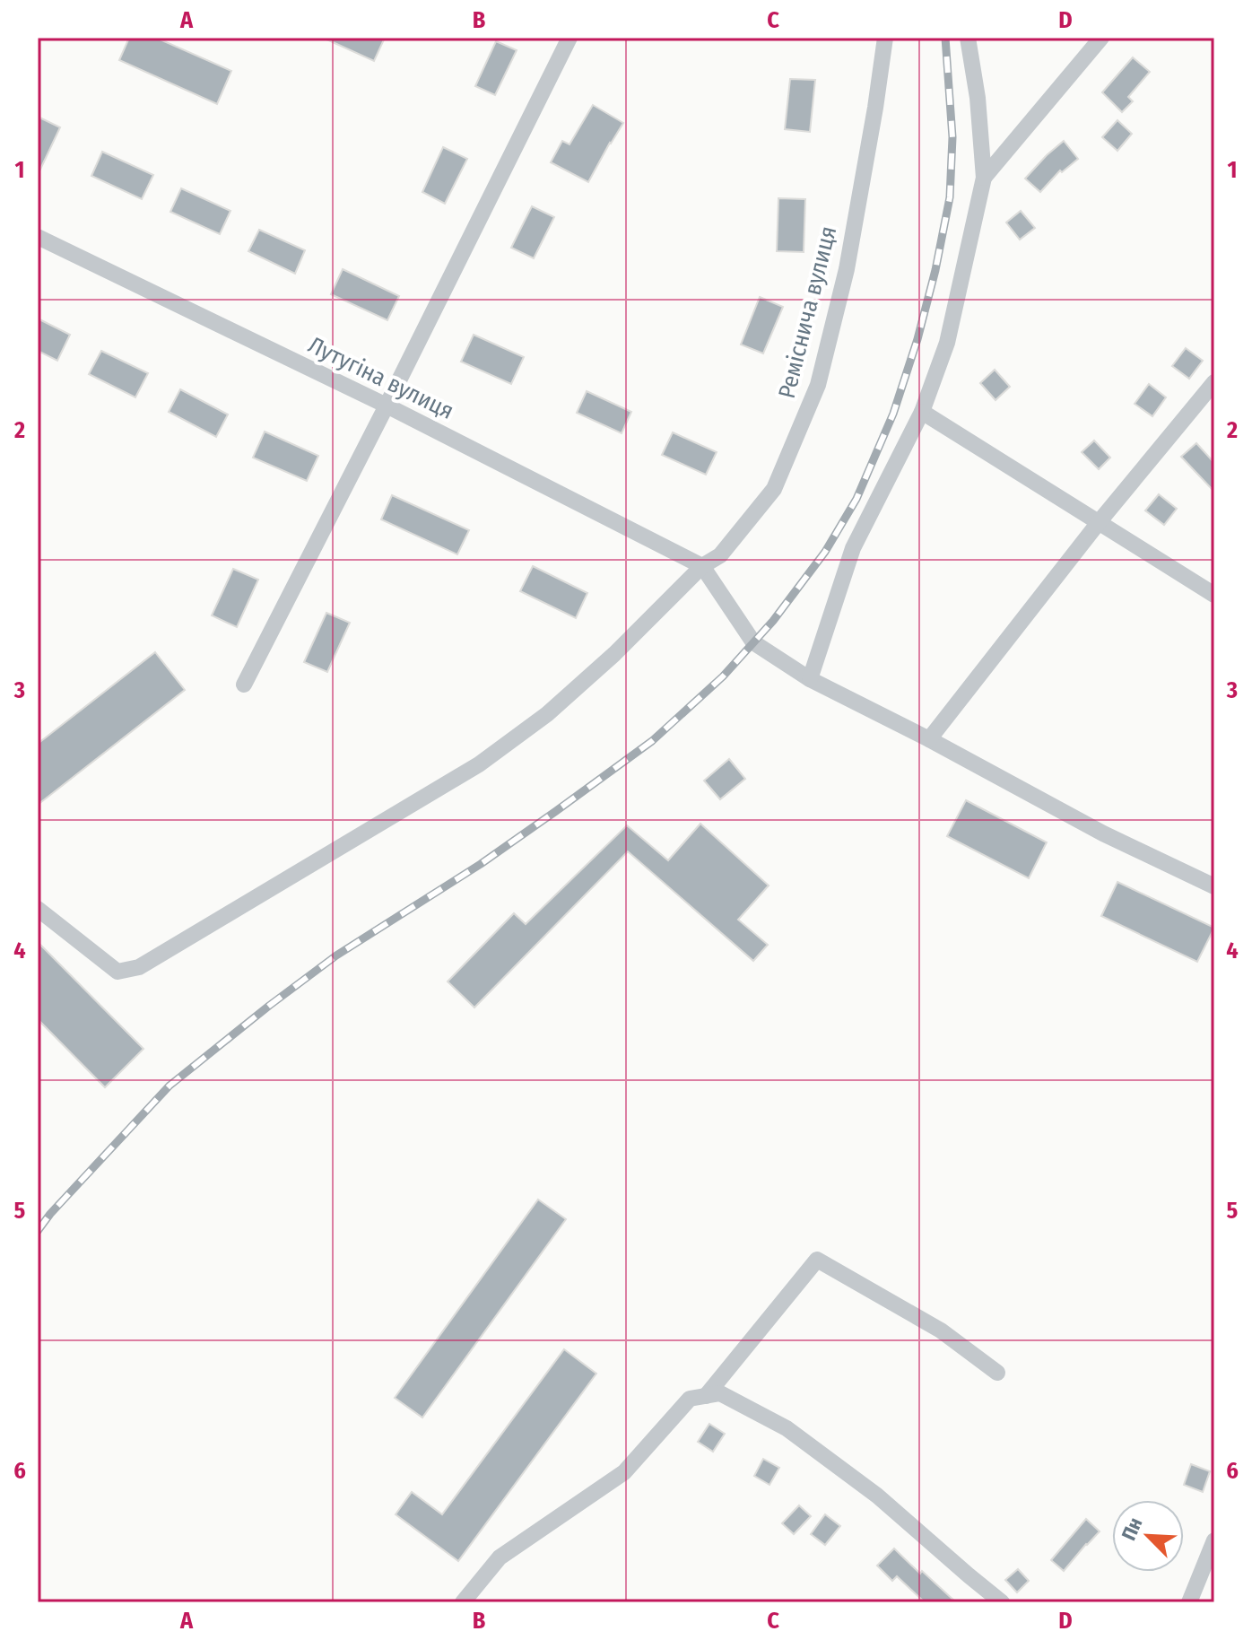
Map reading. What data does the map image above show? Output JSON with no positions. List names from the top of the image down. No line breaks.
{"streets":{"street":["Реміснича вулиця","Лутугіна вулиця"]},"crossings":[["Реміснича вулиця","Лутугіна вулиця"]],"north":"top left","grid":{"columns":["A","B","C","D"],"rows":["1","2","3","4","5","6"]}}
